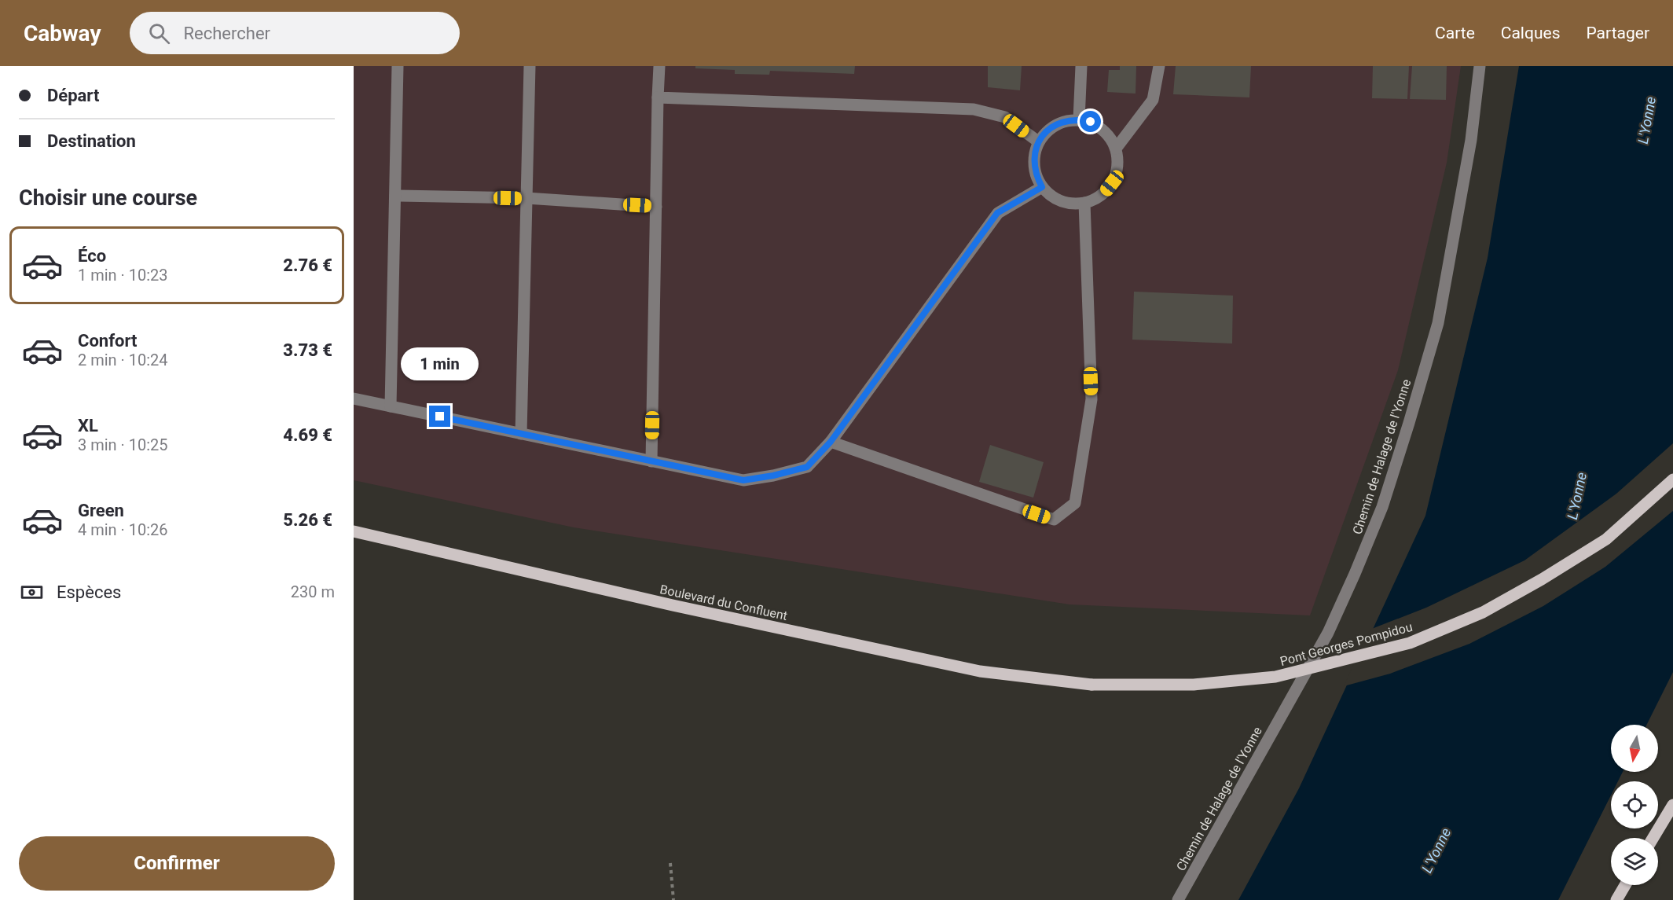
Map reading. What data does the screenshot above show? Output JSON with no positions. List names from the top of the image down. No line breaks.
{"streets":{"main road":["Boulevard du Confluent","Pont Georges Pompidou"],"street":["Chemin de Halage de l'Yonne"]},"crossings":[["Boulevard du Confluent","Pont Georges Pompidou"]],"water":["L'Yonne"],"north":"bottom","page":{"header":"Cabway","search":"Rechercher","nav":["Carte","Calques","Partager"],"banner":["Départ","Destination"],"heading":"Choisir une course","list":[{"name":"Éco","note":"1 min · 10:23","value":"2.76 €"},{"name":"Confort","note":"2 min · 10:24","value":"3.73 €"},{"name":"XL","note":"3 min · 10:25","value":"4.69 €"},{"name":"Green","note":"4 min · 10:26","value":"5.26 €"}],"bubble":"1 min","pay":["Espèces","230 m"],"buttons":"Confirmer"}}
